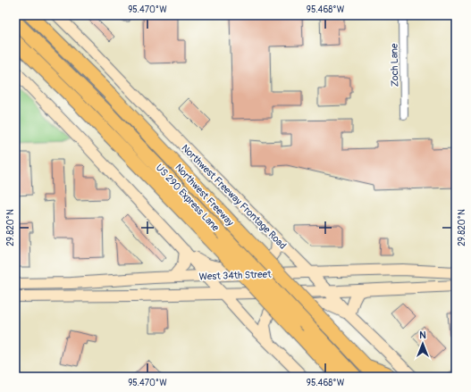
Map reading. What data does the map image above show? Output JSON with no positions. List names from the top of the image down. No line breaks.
{"streets":{"highway":["Northwest Freeway","US 290 Express Lane"],"main road":["Northwest Freeway Frontage Road","West 34th Street"],"street":["Zoch Lane"]},"crossings":[["Northwest Freeway Frontage Road","West 34th Street"]],"north":"top","coordinates":["95.470°W","95.468°W","29.820°N"]}
